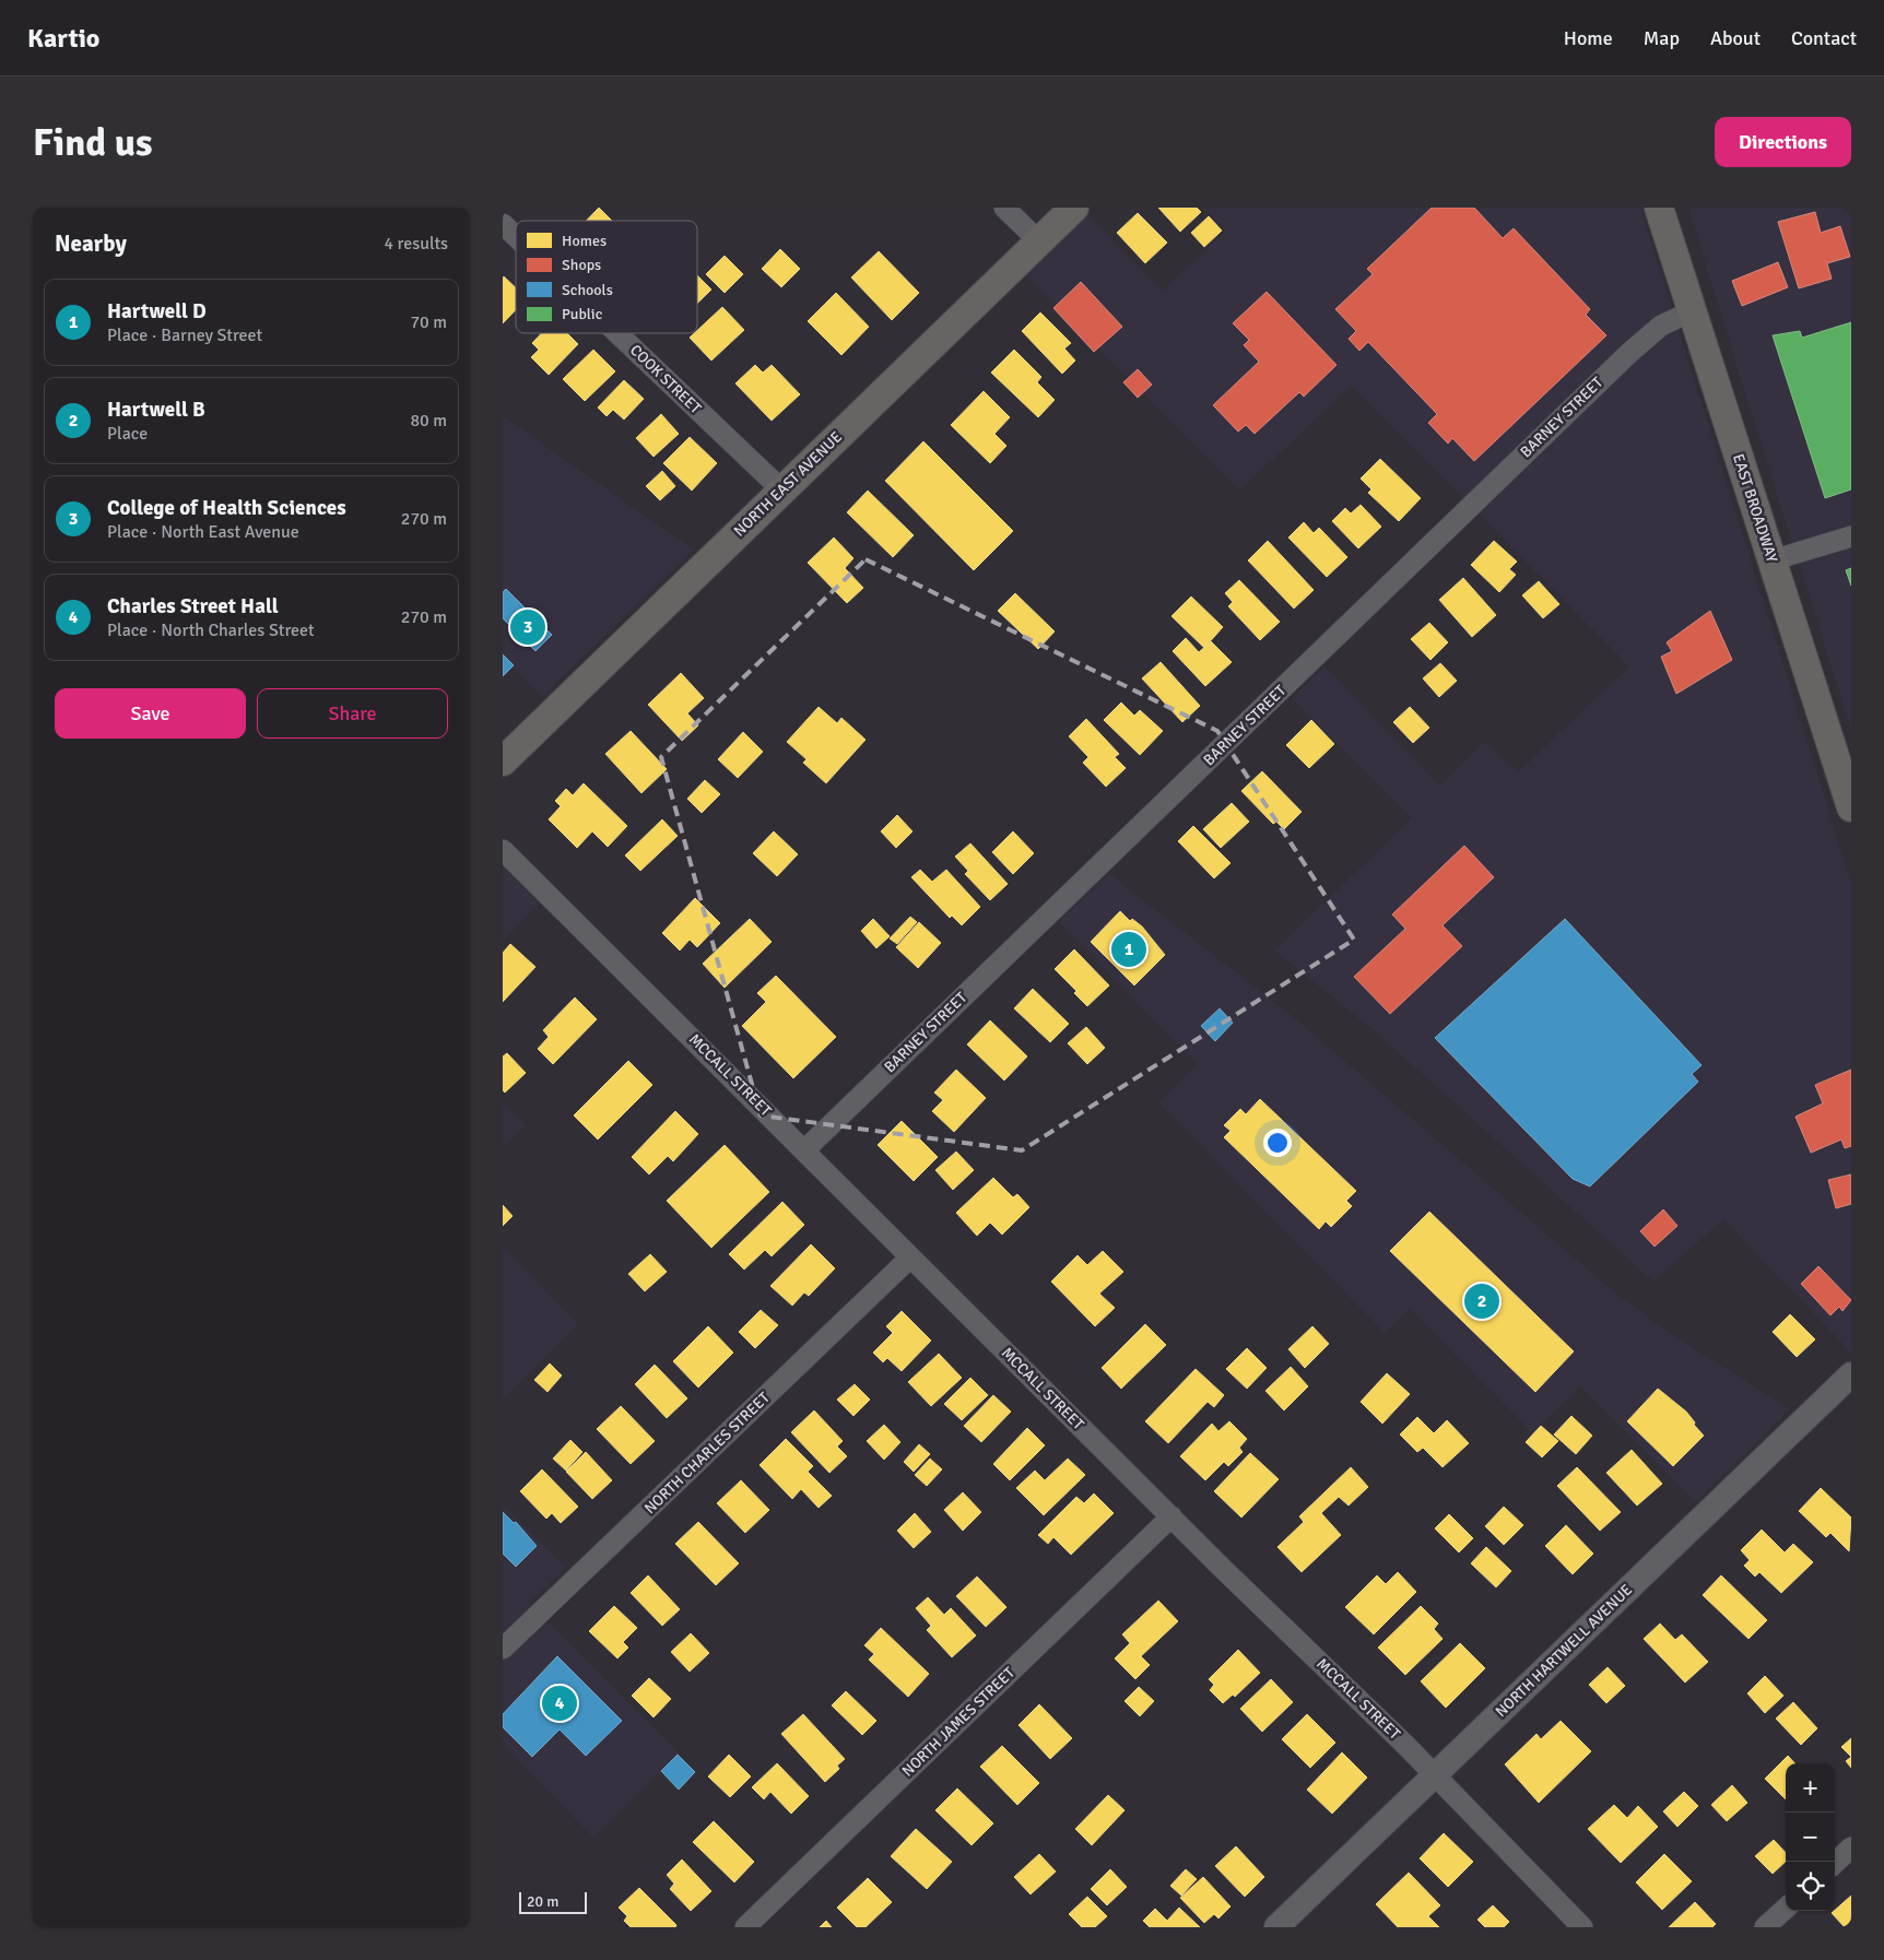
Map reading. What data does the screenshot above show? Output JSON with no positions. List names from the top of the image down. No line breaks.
{"streets":{"main road":["NORTH EAST AVENUE","EAST BROADWAY"],"street":["COOK STREET","BARNEY STREET","MCCALL STREET","NORTH CHARLES STREET","NORTH HARTWELL AVENUE","NORTH JAMES STREET"]},"crossings":[["COOK STREET","NORTH EAST AVENUE"],["BARNEY STREET","EAST BROADWAY"],["BARNEY STREET","MCCALL STREET"],["MCCALL STREET","NORTH CHARLES STREET"],["MCCALL STREET","NORTH HARTWELL AVENUE"],["MCCALL STREET","NORTH JAMES STREET"]],"legend":["Homes","Shops","Schools","Public"],"scale_bar":"20 m","page":{"header":"Kartio","nav":["Home","Map","About","Contact"],"buttons":["Directions",["Save","Share"]],"title":"Find us","heading":["Nearby","4 results"],"list":[{"mark":"1","name":"Hartwell D","note":"Place · Barney Street","value":"70 m"},{"mark":"2","name":"Hartwell B","note":"Place","value":"80 m"},{"mark":"3","name":"College of Health Sciences","note":"Place · North East Avenue","value":"270 m"},{"mark":"4","name":"Charles Street Hall","note":"Place · North Charles Street","value":"270 m"}],"pins":["3","1","2","4"],"map_buttons":["+","−"],"scale":"20 m"}}
